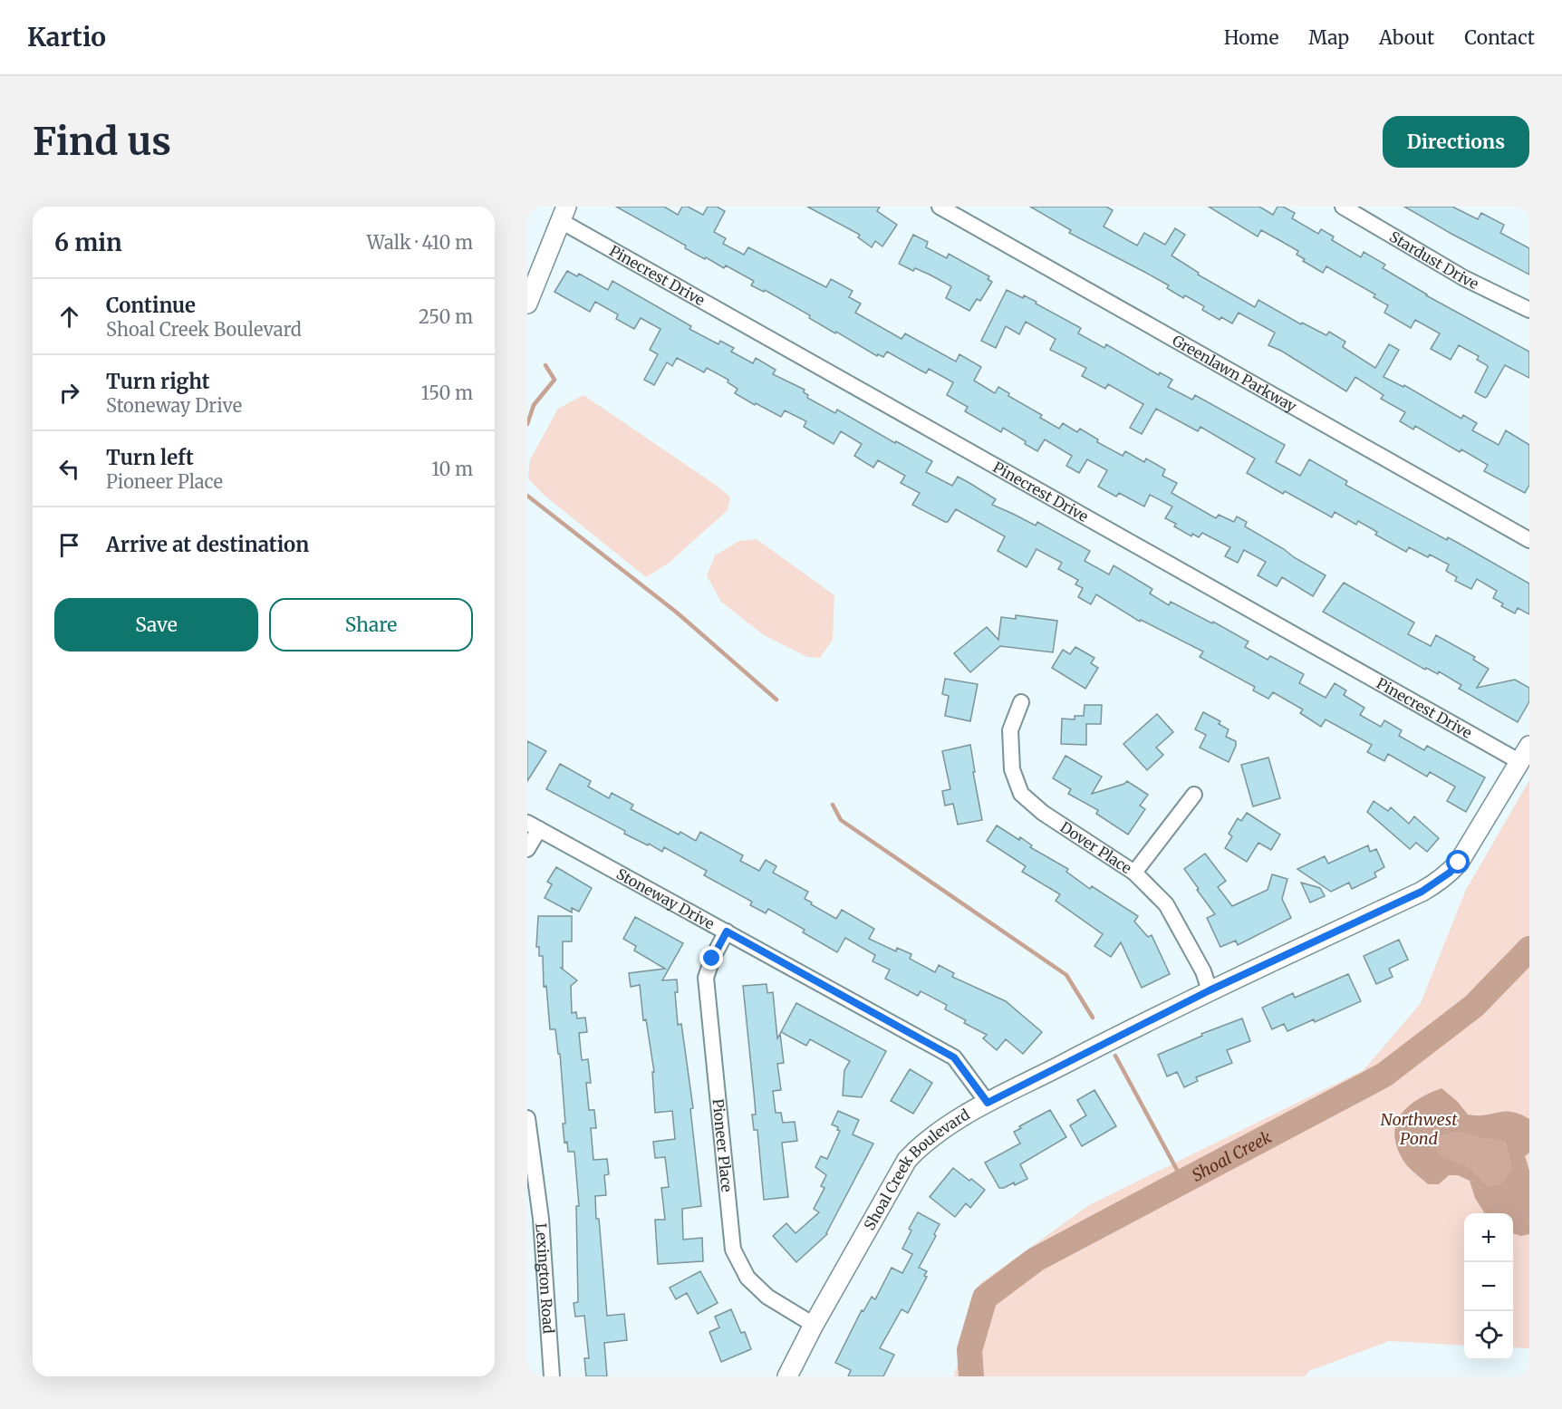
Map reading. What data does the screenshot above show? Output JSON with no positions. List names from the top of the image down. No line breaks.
{"streets":{"street":["Stardust Drive","Pinecrest Drive","Greenlawn Parkway","Dover Place","Stoneway Drive","Pioneer Place","Shoal Creek Boulevard","Lexington Road"]},"crossings":[["Pinecrest Drive","Shoal Creek Boulevard"],["Dover Place","Shoal Creek Boulevard"],["Stoneway Drive","Pioneer Place"],["Stoneway Drive","Shoal Creek Boulevard"],["Pioneer Place","Shoal Creek Boulevard"]],"water":["Northwest Pond","Shoal Creek"],"page":{"header":"Kartio","nav":["Home","Map","About","Contact"],"buttons":["Directions",["Save","Share"]],"title":"Find us","heading":["6 min","Walk · 410 m"],"list":[["Continue","Shoal Creek Boulevard","250 m"],["Turn right","Stoneway Drive","150 m"],["Turn left","Pioneer Place","10 m"],"Arrive at destination"],"map_buttons":["+","−"]}}
